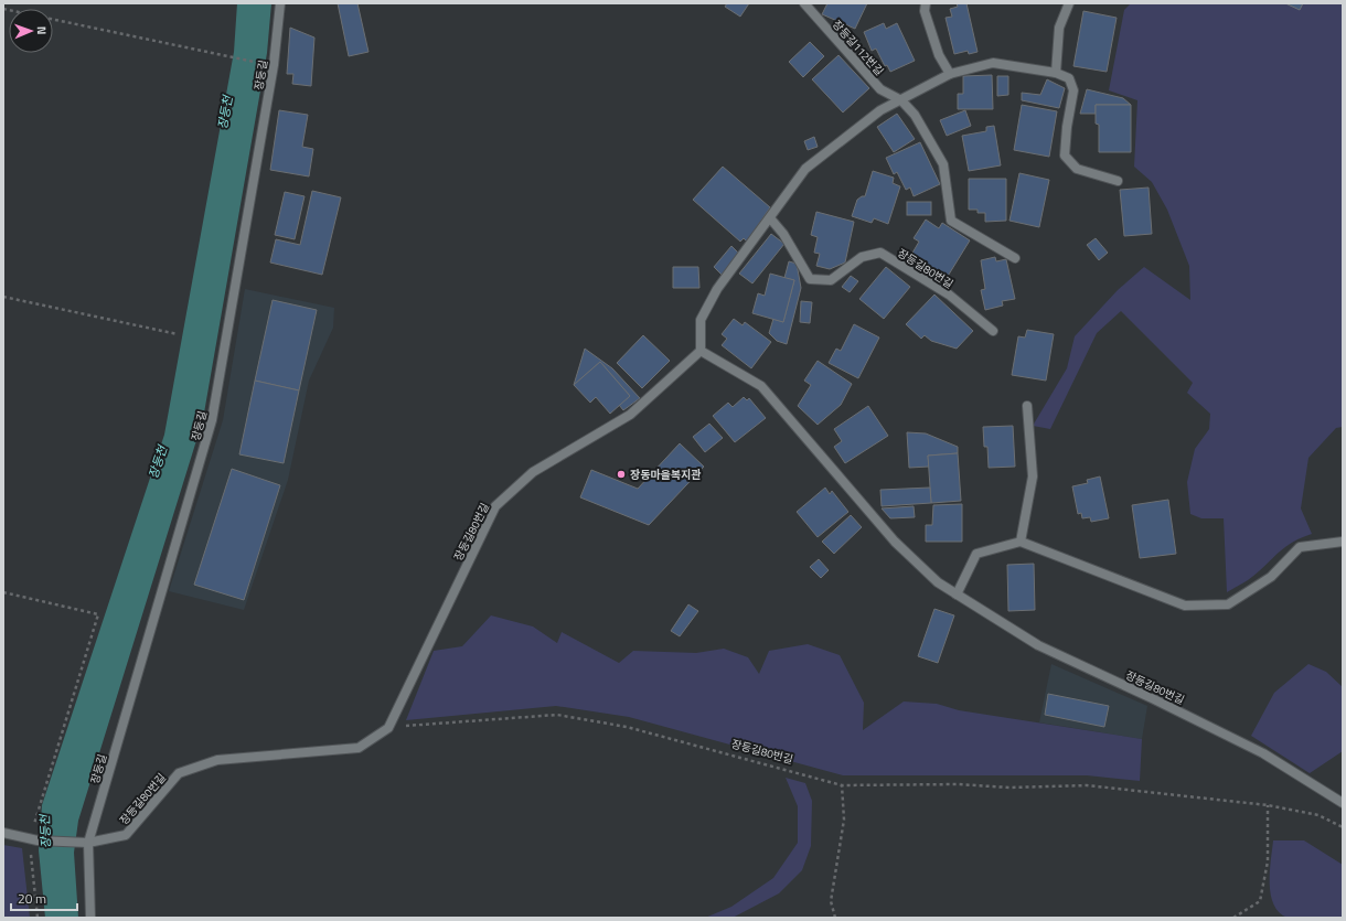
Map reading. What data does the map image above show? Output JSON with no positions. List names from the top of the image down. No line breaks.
{"streets":{"street":["장등길112번길","장등길","장등길80번길"]},"crossings":[["장등길","장등길80번길"]],"water":["장등천"],"places":["장동마을복지관"],"scale_bar":"20 m","north":"right"}
